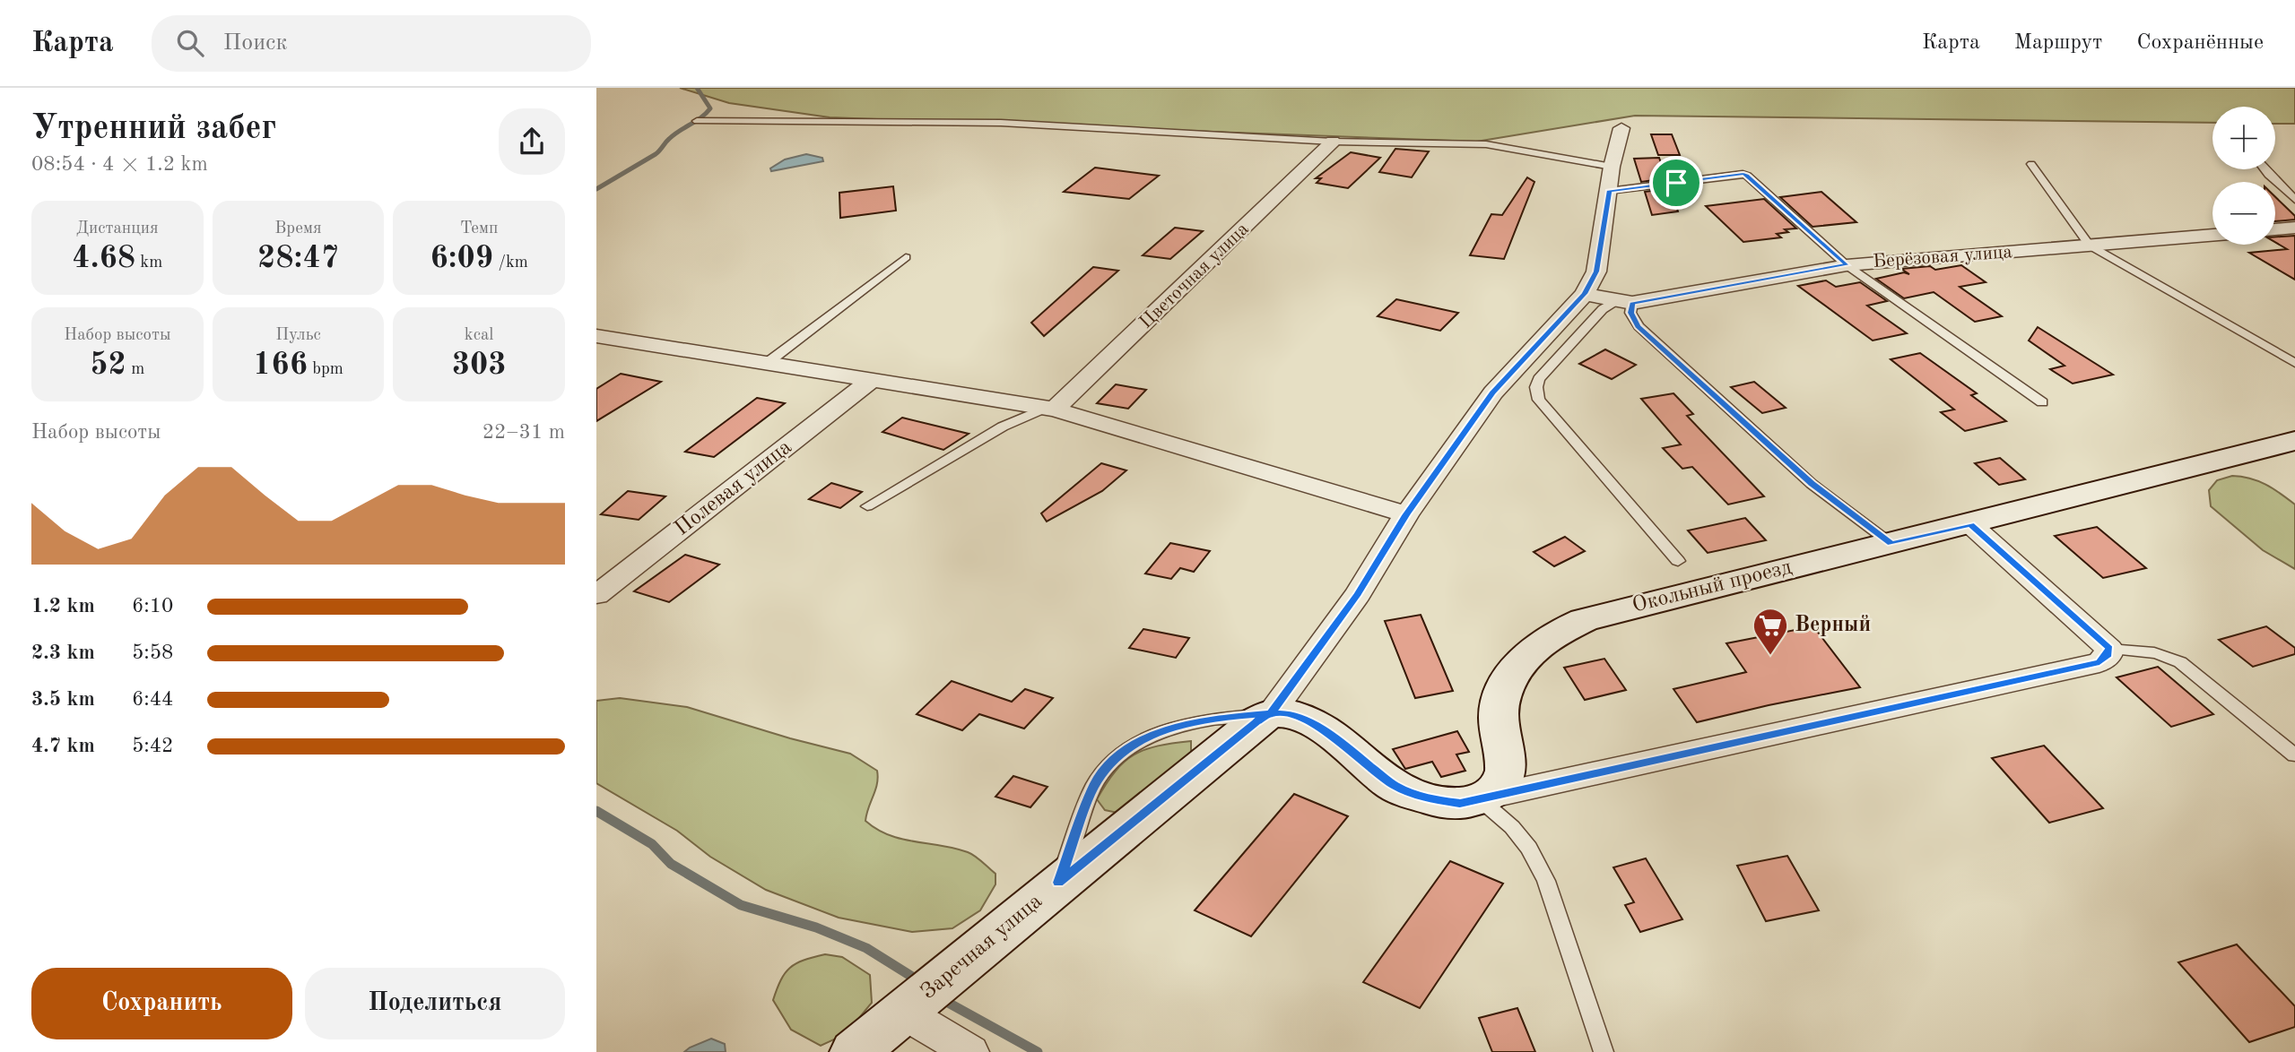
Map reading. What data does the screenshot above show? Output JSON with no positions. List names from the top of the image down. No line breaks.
{"streets":{"street":["Берёзовая улица","Цветочная улица","Полевая улица","Окольный проезд","Заречная улица"]},"crossings":[["Берёзовая улица","Заречная улица"]],"places":{"supermarket":["Верный"]},"page":{"header":"Карта","search":"Поиск","nav":["Карта","Маршрут","Сохранённые"],"heading":["Утренний забег","08:54 · 4 × 1.2 km"],"map_buttons":["+","−"],"stats":[["Дистанция","4.68 km"],["Время","28:47"],["Темп","6:09 /km"],["Набор высоты","52 m"],["Пульс","166 bpm"],["kcal","303"]],"chart":["Набор высоты","22–31 m"],"list":[{"name":"1.2 km","note":"6:10"},{"name":"2.3 km","note":"5:58"},{"name":"3.5 km","note":"6:44"},{"name":"4.7 km","note":"5:42"}],"buttons":["Сохранить","Поделиться"]}}
